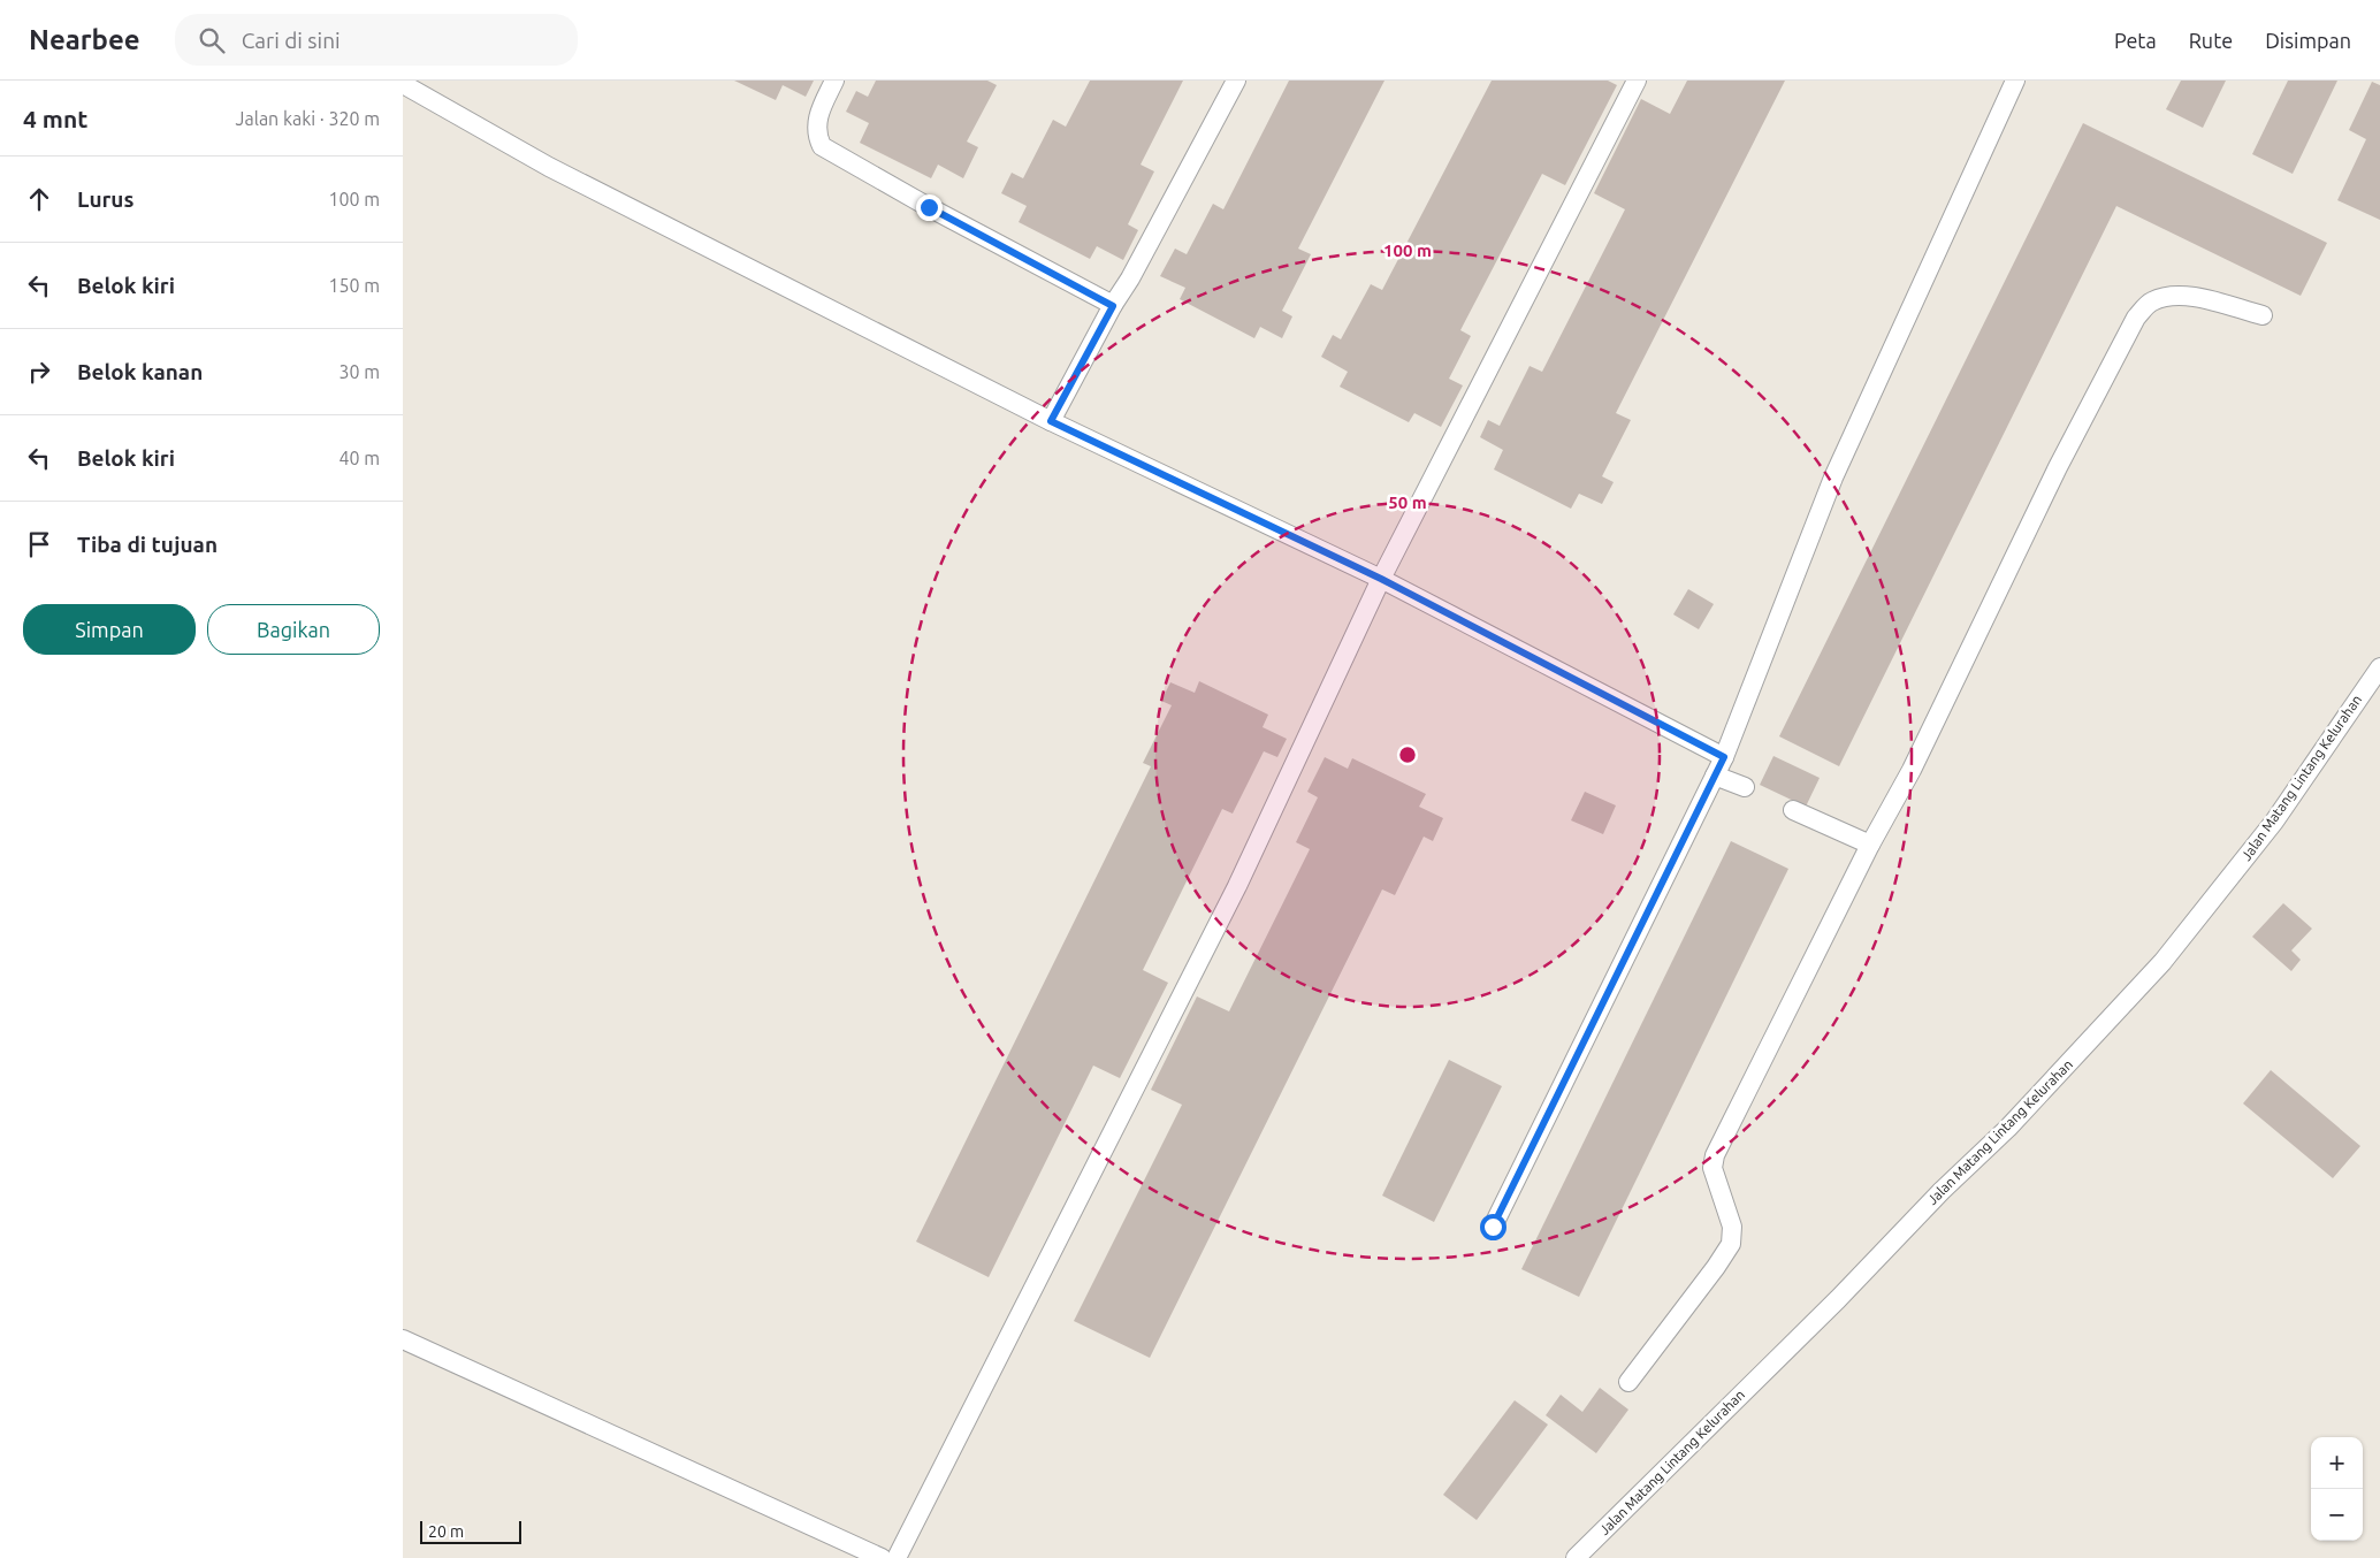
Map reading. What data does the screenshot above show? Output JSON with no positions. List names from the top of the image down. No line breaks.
{"streets":{"lane":["Jalan Matang Lintang Kelurahan"]},"scale_bar":"20 m","page":{"header":"Nearbee","search":"Cari di sini","nav":["Peta","Rute","Disimpan"],"heading":["4 mnt","Jalan kaki · 320 m"],"list":[["Lurus","100 m"],["Belok kiri","150 m"],["Belok kanan","30 m"],["Belok kiri","40 m"],"Tiba di tujuan"],"buttons":["Simpan","Bagikan"],"map_buttons":["+","−"],"scale":"20 m"},"rings":["100 m","50 m"]}
